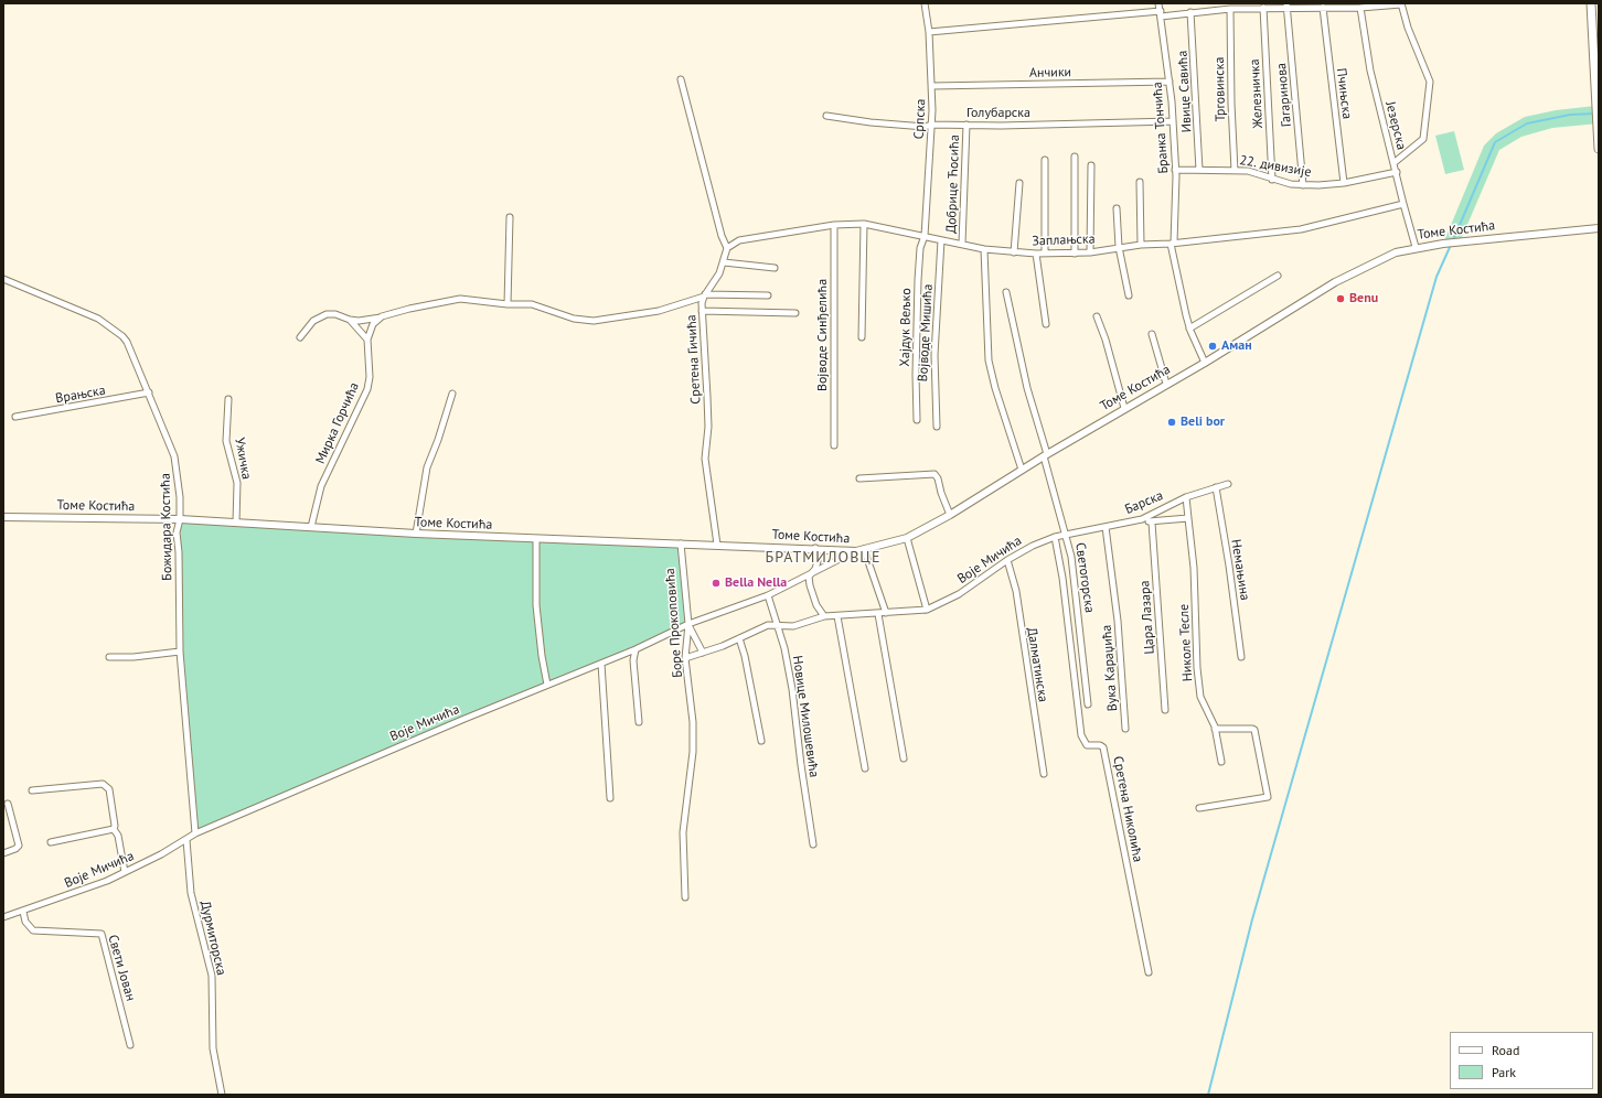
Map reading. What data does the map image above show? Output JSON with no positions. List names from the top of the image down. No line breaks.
{"streets":{"street":["Анчики","Трговинска","Ивице Савића","Железничка","Пчињска","Гагаринова","Голубарска","Српска","Језерска","Бранка Тончића","22. дивизије","Добрице Ћосића","Томе Костића","Заплањска","Хајдук Вељко","Војводе Мишића","Војводе Синђелића","Сретена Гичића","Врањска","Мирка Горчића","Ужичка","Барска","Божидара Костића","Воје Мичића","Немањина","Светогорска","Цара Лазара","Боре Прокоповића","Николе Тесле","Далматинска","Вука Караџића","Новице Милошевића","Сретена Николића","Дурмиторска","Свети Јован"]},"crossings":[["Анчики","Српска"],["Анчики","Бранка Тончића"],["Трговинска","22. дивизије"],["Ивице Савића","22. дивизије"],["Железничка","22. дивизије"],["Пчињска","22. дивизије"],["Гагаринова","22. дивизије"],["Голубарска","Српска"],["Голубарска","Бранка Тончића"],["Голубарска","Добрице Ћосића"],["Српска","Заплањска"],["Српска","Хајдук Вељко"],["Језерска","22. дивизије"],["Језерска","Томе Костића"],["Језерска","Заплањска"],["Бранка Тончића","22. дивизије"],["Бранка Тончића","Томе Костића"],["Бранка Тончића","Заплањска"],["Добрице Ћосића","Заплањска"],["Томе Костића","Сретена Гичића"],["Томе Костића","Мирка Горчића"],["Томе Костића","Ужичка"],["Томе Костића","Божидара Костића"],["Томе Костића","Воје Мичића"],["Томе Костића","Светогорска"],["Томе Костића","Боре Прокоповића"],["Заплањска","Хајдук Вељко"],["Заплањска","Војводе Мишића"],["Заплањска","Војводе Синђелића"],["Заплањска","Сретена Гичића"],["Врањска","Божидара Костића"],["Барска","Воје Мичића"],["Барска","Немањина"],["Барска","Светогорска"],["Барска","Николе Тесле"],["Барска","Вука Караџића"],["Божидара Костића","Воје Мичића"],["Воје Мичића","Светогорска"],["Воје Мичића","Боре Прокоповића"],["Воје Мичића","Далматинска"],["Воје Мичића","Новице Милошевића"],["Воје Мичића","Сретена Николића"],["Воје Мичића","Дурмиторска"],["Воје Мичића","Свети Јован"]],"districts":["БРАТМИЛОВЦЕ"],"places":["Benu","Аман","Beli bor","Bella Nella"],"legend":["Road","Park"]}
